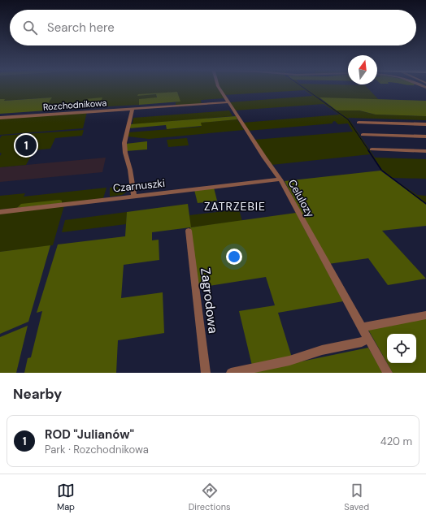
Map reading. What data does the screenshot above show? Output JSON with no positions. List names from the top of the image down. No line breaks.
{"streets":{"street":["Rozchodnikowa","Czarnuszki","Celulozy","Zagrodowa"]},"crossings":[["Rozchodnikowa","Celulozy"],["Czarnuszki","Celulozy"]],"districts":["ZATRZEBIE"],"north":"top","page":{"search":"Search here","pins":"1","heading":"Nearby","list":[{"mark":"1","name":"ROD \"Julianów\"","note":"Park · Rozchodnikowa","value":"420 m"}],"nav":["Map","Directions","Saved"]}}
